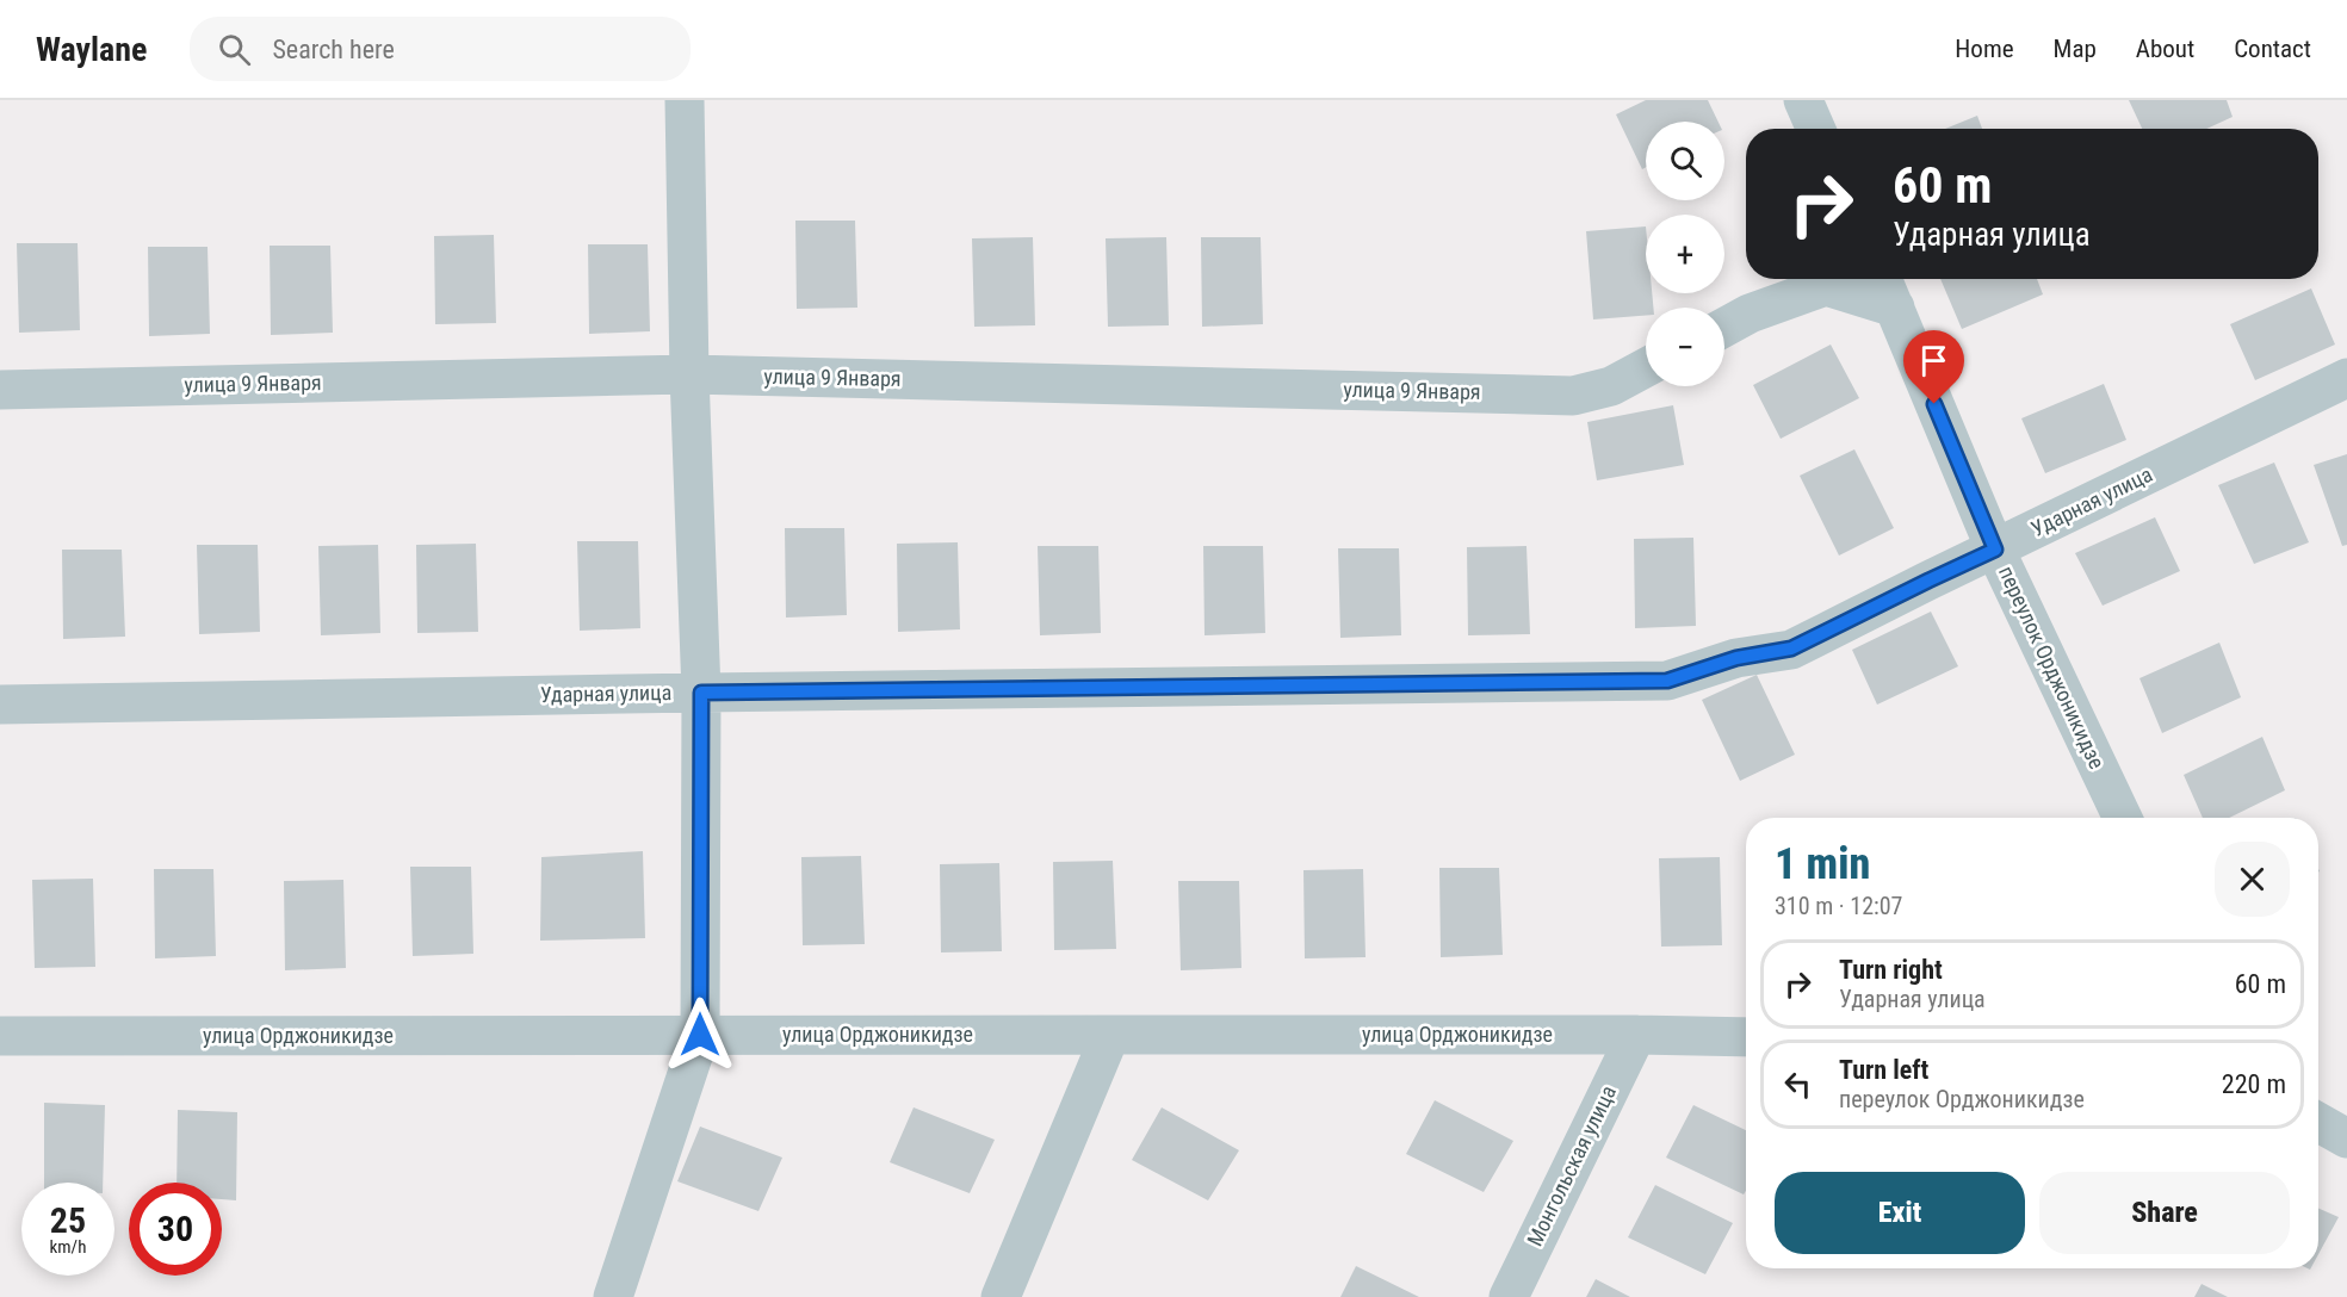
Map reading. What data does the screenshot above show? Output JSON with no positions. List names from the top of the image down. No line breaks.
{"streets":{"street":["улица 9 Января","Ударная улица","переулок Орджоникидзе","улица Орджоникидзе","Монгольская улица"]},"crossings":[["Ударная улица","переулок Орджоникидзе"],["улица Орджоникидзе","Монгольская улица"]],"page":{"header":"Waylane","search":"Search here","nav":["Home","Map","About","Contact"],"map_buttons":["+","−"],"turn":["60 m","Ударная улица"],"heading":["1 min","310 m · 12:07"],"list":[{"name":"Turn right","note":"Ударная улица","value":"60 m"},{"name":"Turn left","note":"переулок Орджоникидзе","value":"220 m"}],"buttons":["Exit","Share"],"speed":"25 km/h","limit":"30"}}
